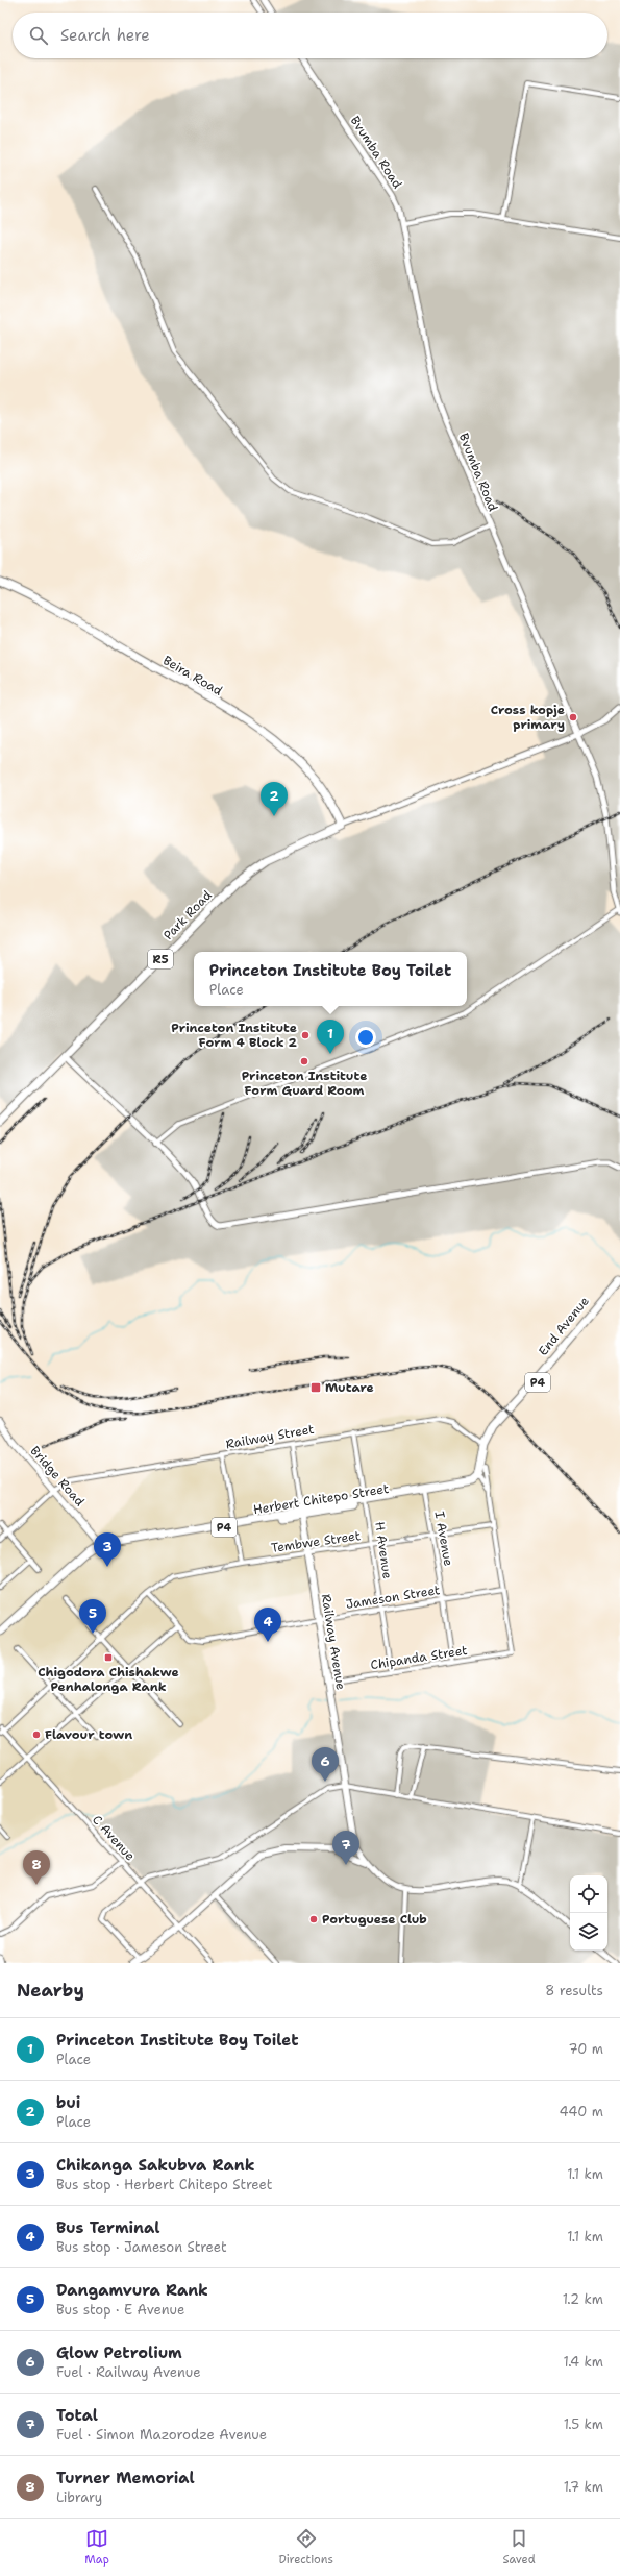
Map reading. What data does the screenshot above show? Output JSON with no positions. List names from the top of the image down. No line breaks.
{"streets":{"highway":["Beira Road","Park Road","R5","End Avenue","P4","Herbert Chitepo Street"],"main road":["Bridge Road","Railway Avenue"],"street":["Bvumba Road","Railway Street","I Avenue","Tembwe Street","H Avenue","Jameson Street","Chipanda Street","C Avenue"]},"crossings":[["Beira Road","Park Road"],["End Avenue","Railway Street"],["End Avenue","Herbert Chitepo Street"],["End Avenue","Tembwe Street"],["End Avenue","Jameson Street"],["End Avenue","Chipanda Street"],["Railway Street","Bridge Road"],["Railway Street","H Avenue"],["Railway Street","Railway Avenue"],["Bridge Road","Herbert Chitepo Street"],["Herbert Chitepo Street","I Avenue"],["Herbert Chitepo Street","H Avenue"],["Herbert Chitepo Street","Railway Avenue"],["I Avenue","Tembwe Street"],["I Avenue","Jameson Street"],["I Avenue","Chipanda Street"],["Tembwe Street","H Avenue"],["Tembwe Street","Railway Avenue"],["Tembwe Street","C Avenue"],["H Avenue","Jameson Street"],["H Avenue","Chipanda Street"],["Jameson Street","Railway Avenue"],["Railway Avenue","Chipanda Street"]],"places":{"other":["Cross kopje primary","Princeton Institute Form 4 Block 2","Princeton Institute Form Guard Room","Flavour town","Portuguese Club"],"transit":["Mutare","Chigodora Chishakwe Penhalonga Rank"]},"page":{"search":"Search here","pins":["2","1","3","5","4","6","7","8"],"popup":["Princeton Institute Boy Toilet","Place"],"heading":["Nearby","8 results"],"list":[{"mark":"1","name":"Princeton Institute Boy Toilet","note":"Place","value":"70 m"},{"mark":"2","name":"bui","note":"Place","value":"440 m"},{"mark":"3","name":"Chikanga Sakubva Rank","note":"Bus stop · Herbert Chitepo Street","value":"1.1 km"},{"mark":"4","name":"Bus Terminal","note":"Bus stop · Jameson Street","value":"1.1 km"},{"mark":"5","name":"Dangamvura Rank","note":"Bus stop · E Avenue","value":"1.2 km"},{"mark":"6","name":"Glow Petrolium","note":"Fuel · Railway Avenue","value":"1.4 km"},{"mark":"7","name":"Total","note":"Fuel · Simon Mazorodze Avenue","value":"1.5 km"},{"mark":"8","name":"Turner Memorial","note":"Library","value":"1.7 km"}],"nav":["Map","Directions","Saved"]}}
